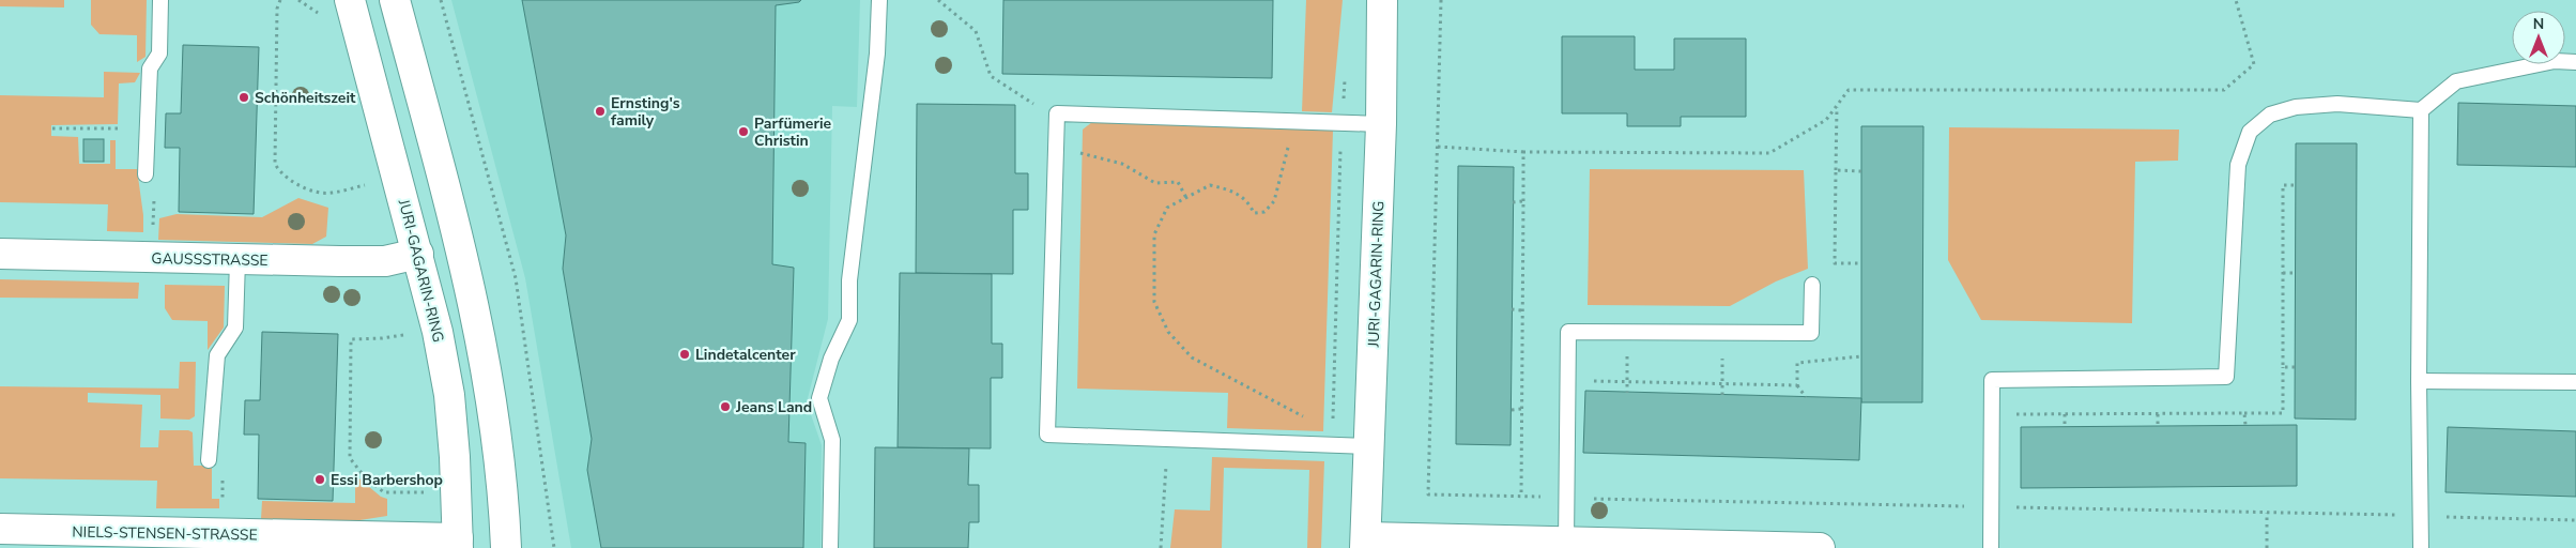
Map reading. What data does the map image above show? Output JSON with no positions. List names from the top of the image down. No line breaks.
{"streets":{"street":["GAUSSSTRASSE","JURI-GAGARIN-RING","NIELS-STENSEN-STRASSE"]},"crossings":[["GAUSSSTRASSE","JURI-GAGARIN-RING"],["JURI-GAGARIN-RING","NIELS-STENSEN-STRASSE"]],"places":["Schönheitszeit","Ernsting's family","Parfümerie Christin","Lindetalcenter","Jeans Land","Essi Barbershop"],"north":"top"}
